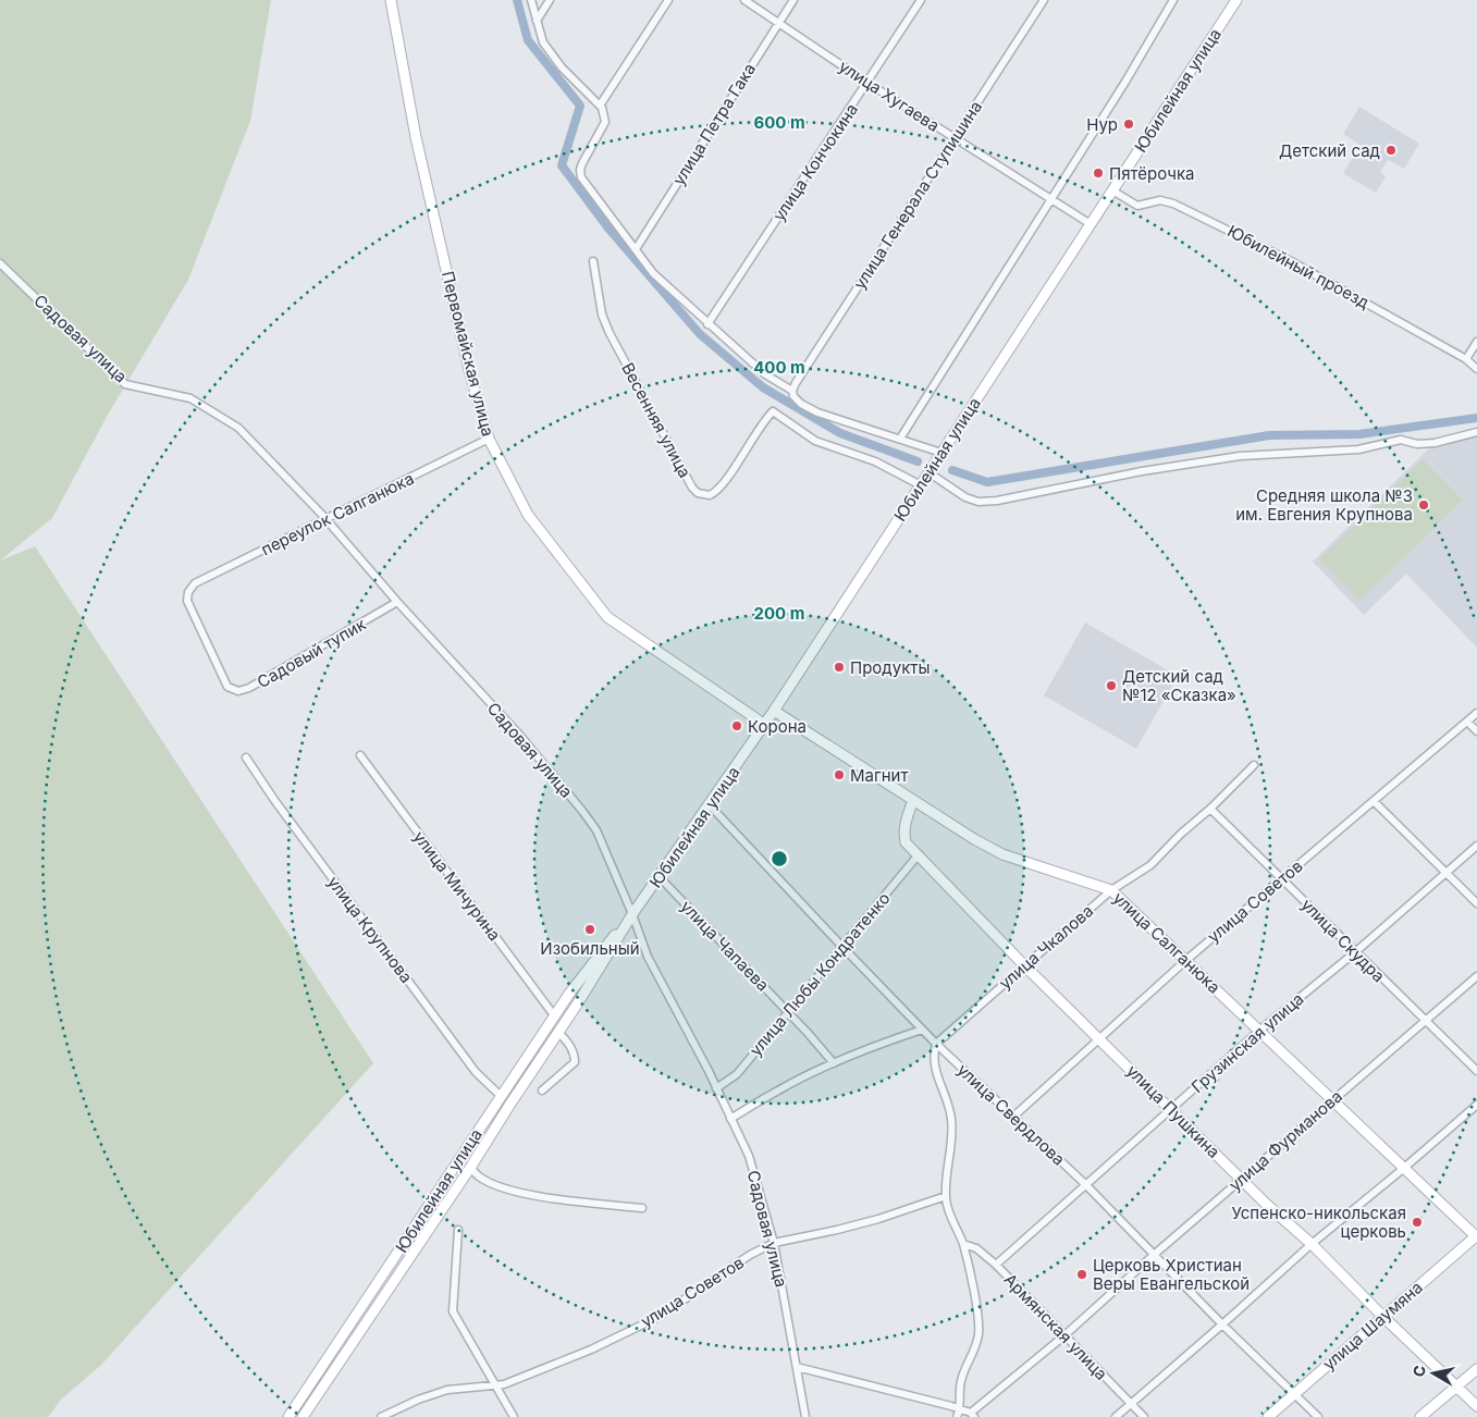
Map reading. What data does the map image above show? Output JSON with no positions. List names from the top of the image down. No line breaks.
{"streets":{"main road":["Юбилейная улица","Первомайская улица","улица Салганюка","улица Пушкина","улица Шаумяна"],"street":["улица Хугаева","улица Петра Гака","улица Кончокина","улица Генерала Ступишина","Юбилейный проезд","Садовая улица","Весенняя улица","переулок Салганюка","Садовый тупик","улица Мичурина","улица Советов","улица Крупнова","улица Скудра","улица Чапаева","улица Чкалова","улица Любы Кондратенко","Грузинская улица","улица Свердлова","улица Фурманова","Армянская улица"]},"crossings":[["Юбилейная улица","улица Хугаева"],["Юбилейная улица","Юбилейный проезд"],["Юбилейная улица","Садовая улица"],["Юбилейная улица","Первомайская улица"],["Юбилейная улица","Весенняя улица"],["Юбилейная улица","улица Мичурина"],["Юбилейная улица","улица Крупнова"],["Юбилейная улица","улица Салганюка"],["Юбилейная улица","улица Чапаева"],["Юбилейная улица","улица Свердлова"],["улица Хугаева","улица Петра Гака"],["улица Хугаева","улица Кончокина"],["улица Хугаева","улица Генерала Ступишина"],["Садовая улица","переулок Салганюка"],["Садовая улица","Садовый тупик"],["Садовая улица","улица Советов"],["Садовая улица","улица Любы Кондратенко"],["Первомайская улица","переулок Салганюка"],["переулок Салганюка","Садовый тупик"],["улица Советов","улица Скудра"],["улица Советов","улица Салганюка"],["улица Советов","улица Пушкина"],["улица Советов","улица Свердлова"],["улица Скудра","улица Чкалова"],["улица Скудра","Грузинская улица"],["улица Скудра","улица Фурманова"],["улица Салганюка","улица Чкалова"],["улица Салганюка","Грузинская улица"],["улица Салганюка","улица Пушкина"],["улица Салганюка","улица Фурманова"],["улица Салганюка","улица Шаумяна"],["улица Чапаева","улица Любы Кондратенко"],["улица Чкалова","улица Пушкина"],["улица Чкалова","улица Свердлова"],["улица Любы Кондратенко","улица Пушкина"],["улица Любы Кондратенко","улица Свердлова"],["Грузинская улица","улица Пушкина"],["Грузинская улица","улица Свердлова"],["Грузинская улица","Армянская улица"],["улица Пушкина","улица Фурманова"],["улица Пушкина","улица Шаумяна"],["улица Свердлова","улица Фурманова"],["улица Свердлова","улица Шаумяна"],["улица Фурманова","Армянская улица"]],"places":["Нур","Детский сад","Пятёрочка","Средняя школа №3 им. Евгения Крупнова","Продукты","Детский сад №12 «Сказка»","Корона","Магнит","Изобильный","Успенско-никольская церковь","Церковь Христиан Веры Евангельской"],"north":"left","rings":["600 m","400 m","200 m"]}
